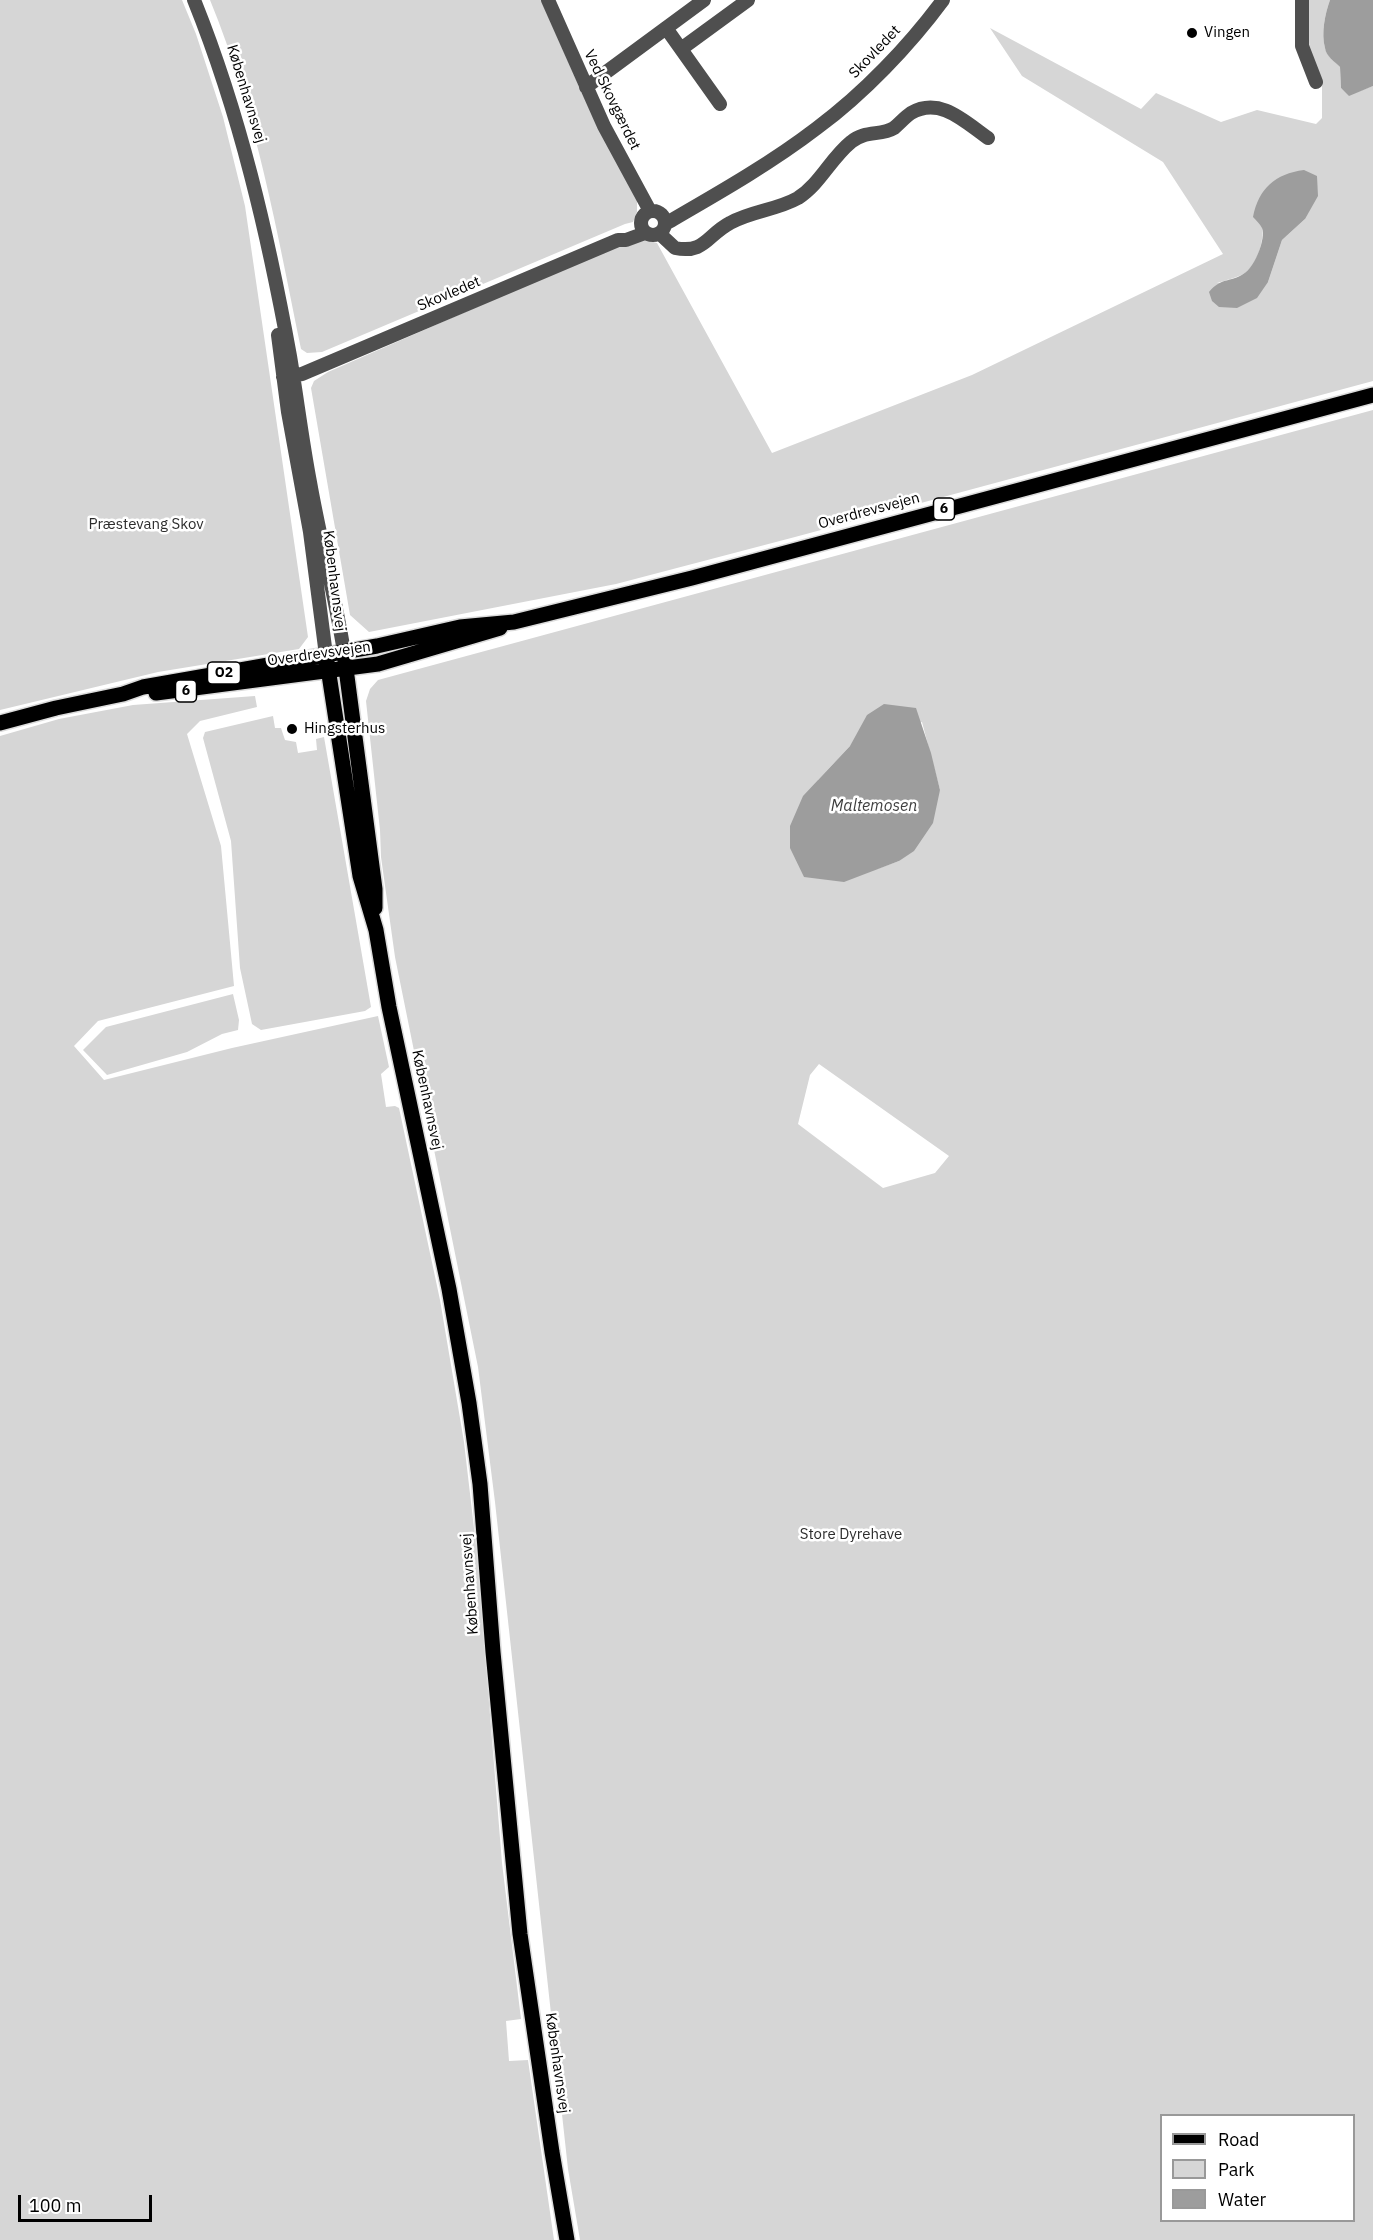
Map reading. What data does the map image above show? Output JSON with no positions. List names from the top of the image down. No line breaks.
{"streets":{"main road":["Københavnsvej","6","Overdrevsvejen","O2"],"street":["Skovledet","Ved Skovgærdet"]},"crossings":[["Skovledet","Københavnsvej"],["Skovledet","Ved Skovgærdet"],["Københavnsvej","Overdrevsvejen"]],"water":["Maltemosen"],"parks":["Præstevang Skov","Store Dyrehave"],"places":["Vingen","Hingsterhus"],"legend":["Road","Park","Water"],"scale_bar":"100 m"}
